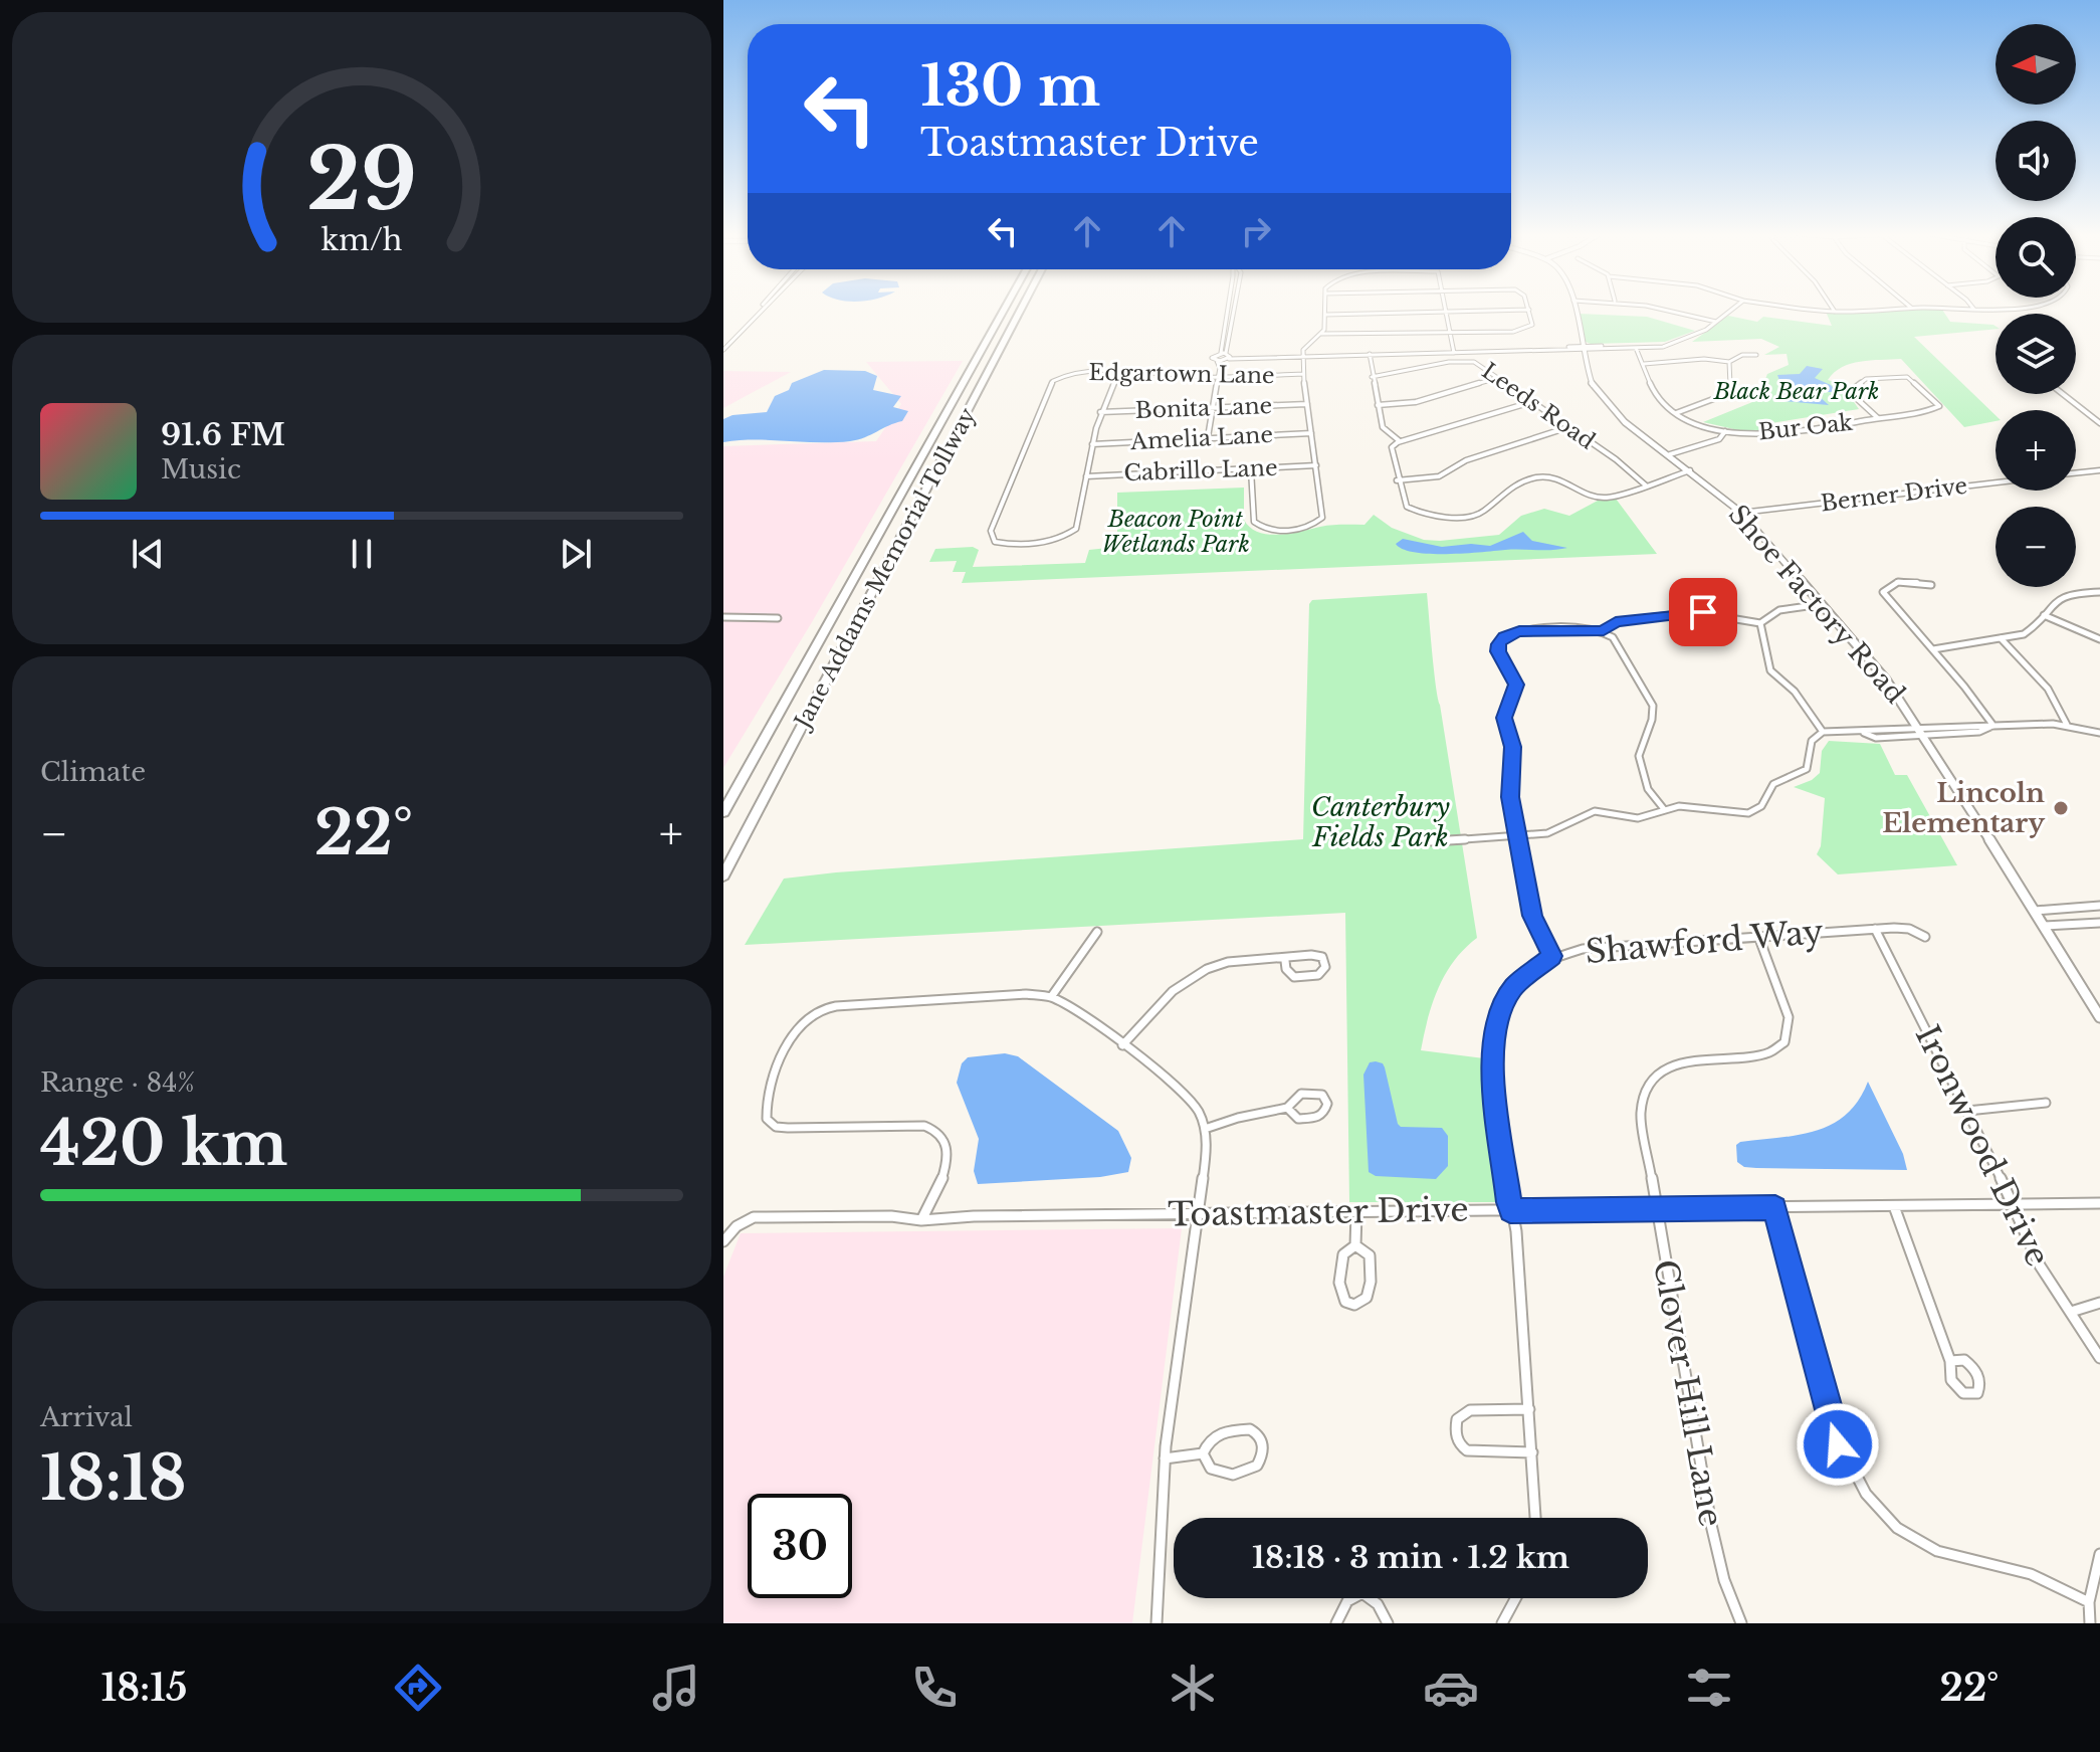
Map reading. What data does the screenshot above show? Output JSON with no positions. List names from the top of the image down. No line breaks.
{"streets":{"highway":["Jane Addams Memorial Tollway"],"street":["Edgartown Lane","Leeds Road","Bonita Lane","Bur Oak","Amelia Lane","Cabrillo Lane","Berner Drive","Shoe Factory Road","Shawford Way","Ironwood Drive","Toastmaster Drive","Clover Hill Lane"]},"crossings":[["Edgartown Lane","Cabrillo Lane"],["Berner Drive","Shoe Factory Road"],["Shawford Way","Ironwood Drive"],["Shawford Way","Toastmaster Drive"],["Shawford Way","Clover Hill Lane"],["Ironwood Drive","Toastmaster Drive"],["Toastmaster Drive","Clover Hill Lane"]],"parks":["Black Bear Park","Beacon Point Wetlands Park","Canterbury Fields Park"],"places":["Lincoln Elementary"],"north":"left","page":{"map_buttons":["+","−"],"turn":["130 m","Toastmaster Drive"],"song":["91.6 FM","Music"],"tile":["Climate",["Range · 84%","420 km"],["Arrival","18:18"]],"heat":["−","22°","+"],"limit":"30","trip":"18:18 · 3 min · 1.2 km","tabs":["18:15","22°"],"gauge":["29","km/h"]}}
